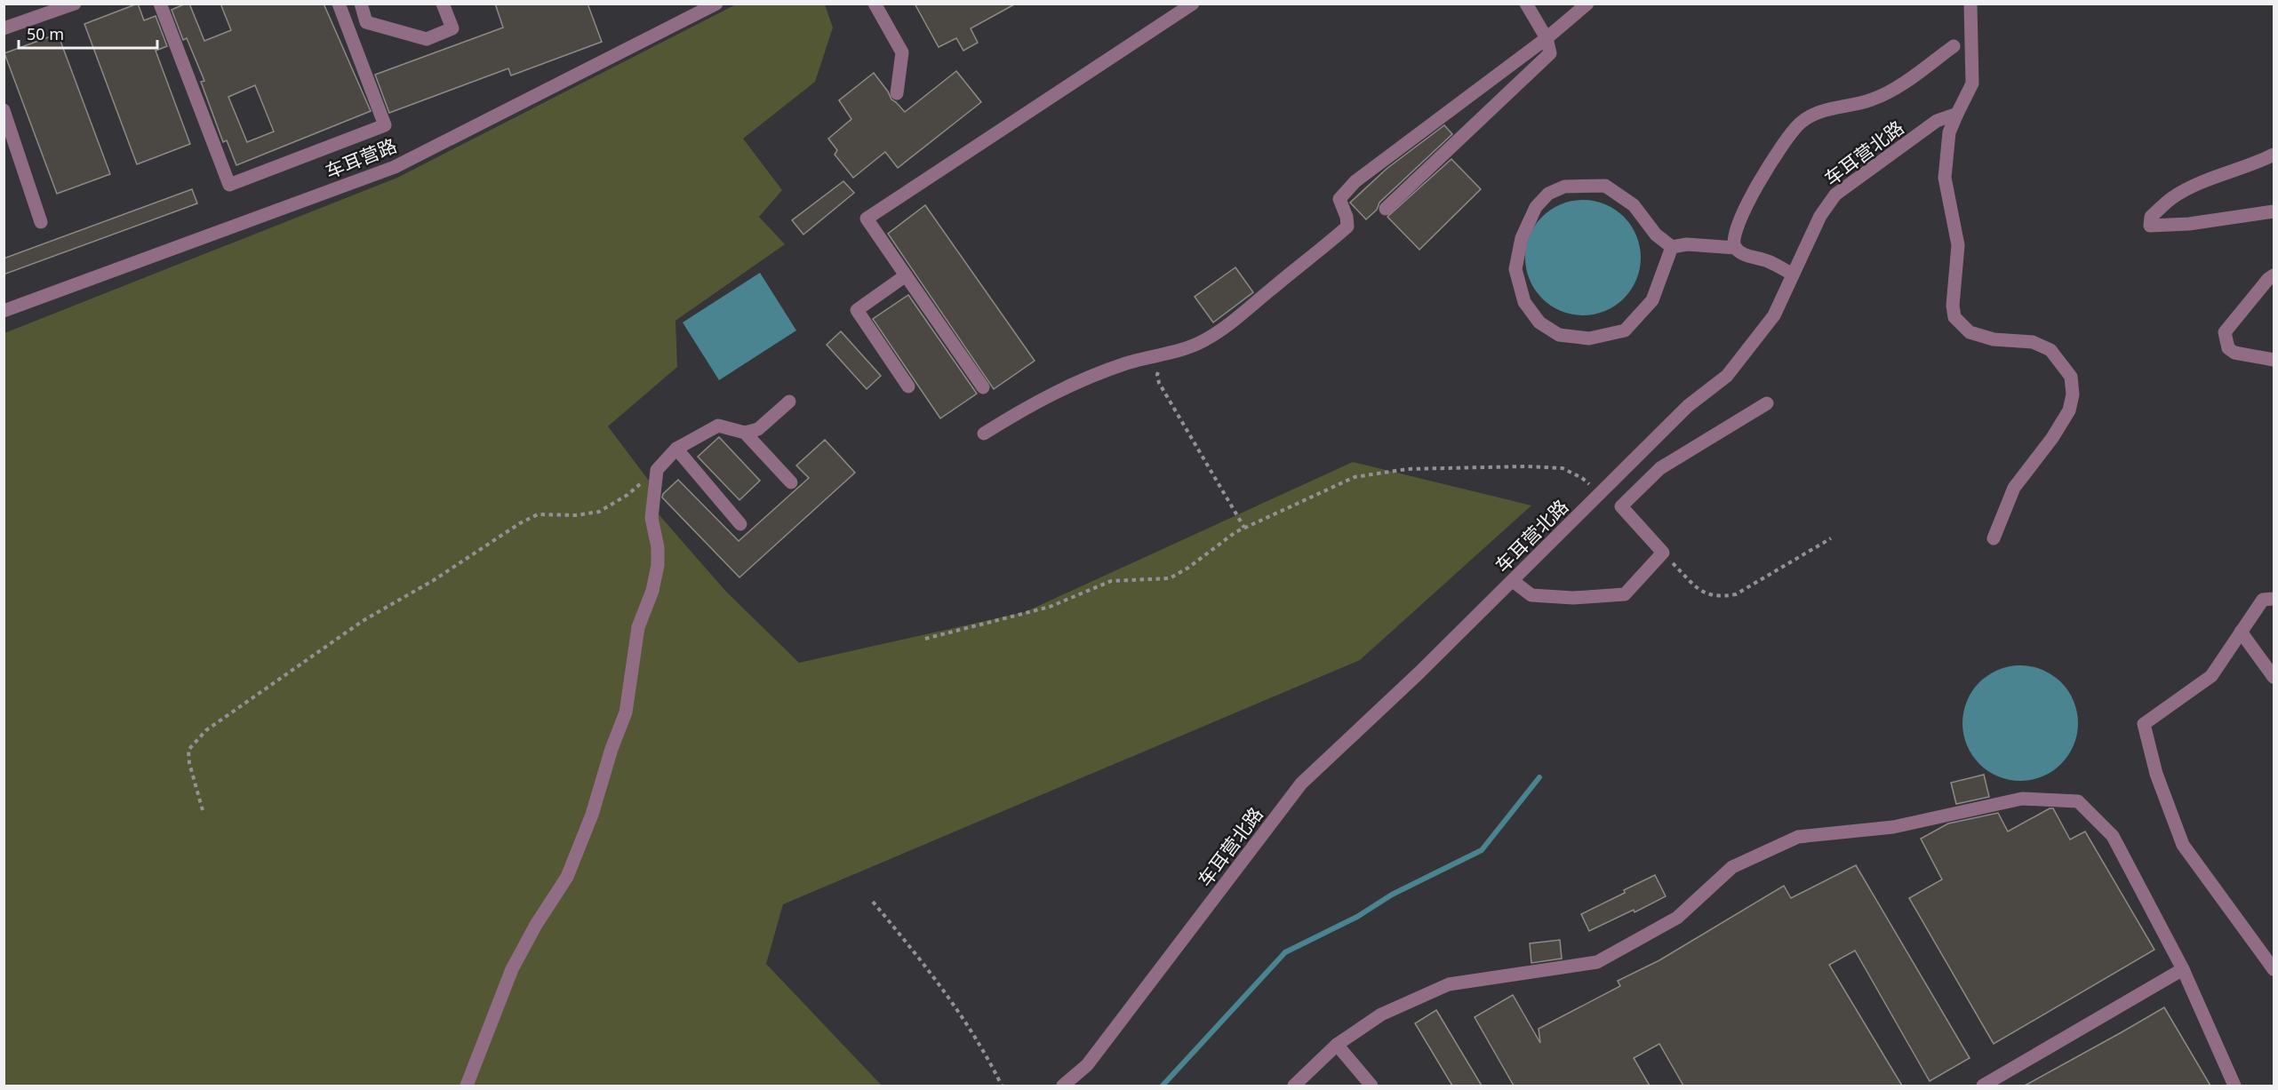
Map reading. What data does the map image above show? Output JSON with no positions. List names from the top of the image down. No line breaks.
{"streets":{"street":["车耳营北路","车耳营路"]},"scale_bar":"50 m"}
